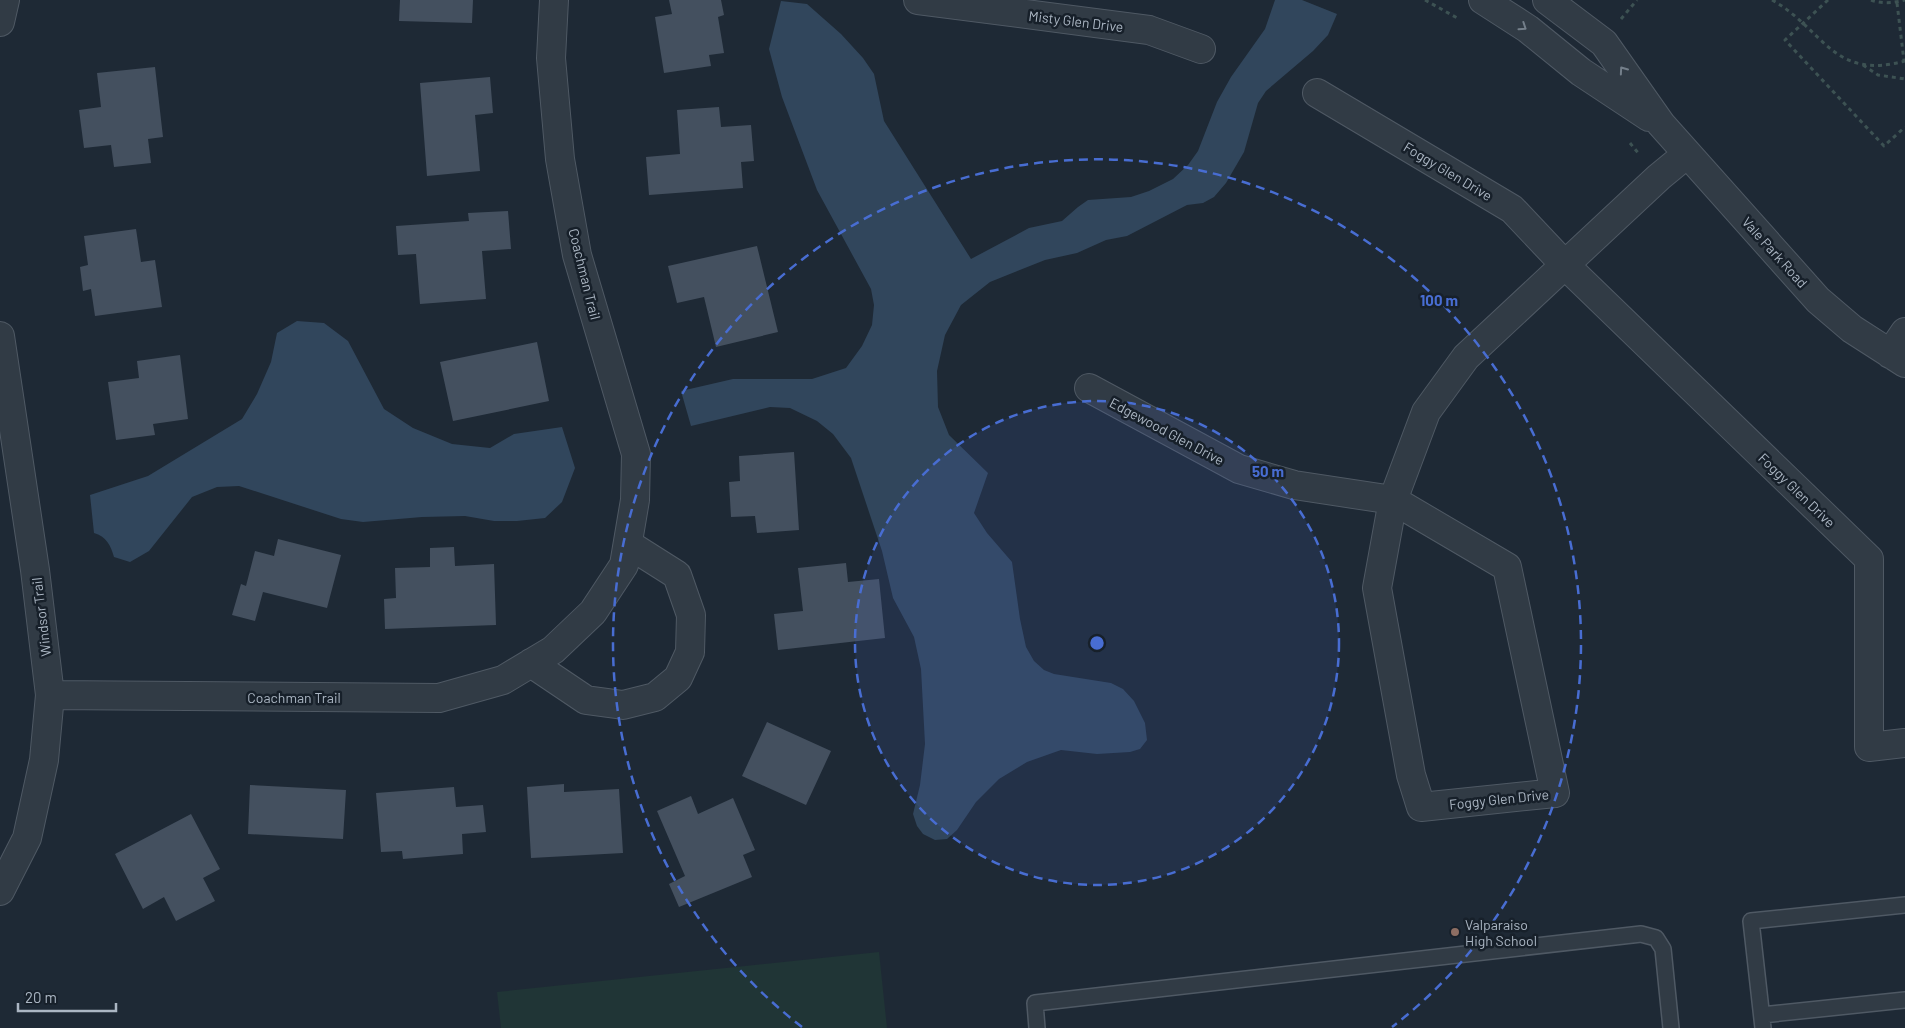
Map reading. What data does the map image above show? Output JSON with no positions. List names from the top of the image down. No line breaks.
{"streets":{"street":["Misty Glen Drive","Foggy Glen Drive","Vale Park Road","Coachman Trail","Edgewood Glen Drive","Windsor Trail"]},"crossings":[["Foggy Glen Drive","Vale Park Road"],["Foggy Glen Drive","Edgewood Glen Drive"],["Coachman Trail","Windsor Trail"]],"places":["Valparaiso High School"],"scale_bar":"20 m","rings":["100 m","50 m"]}
